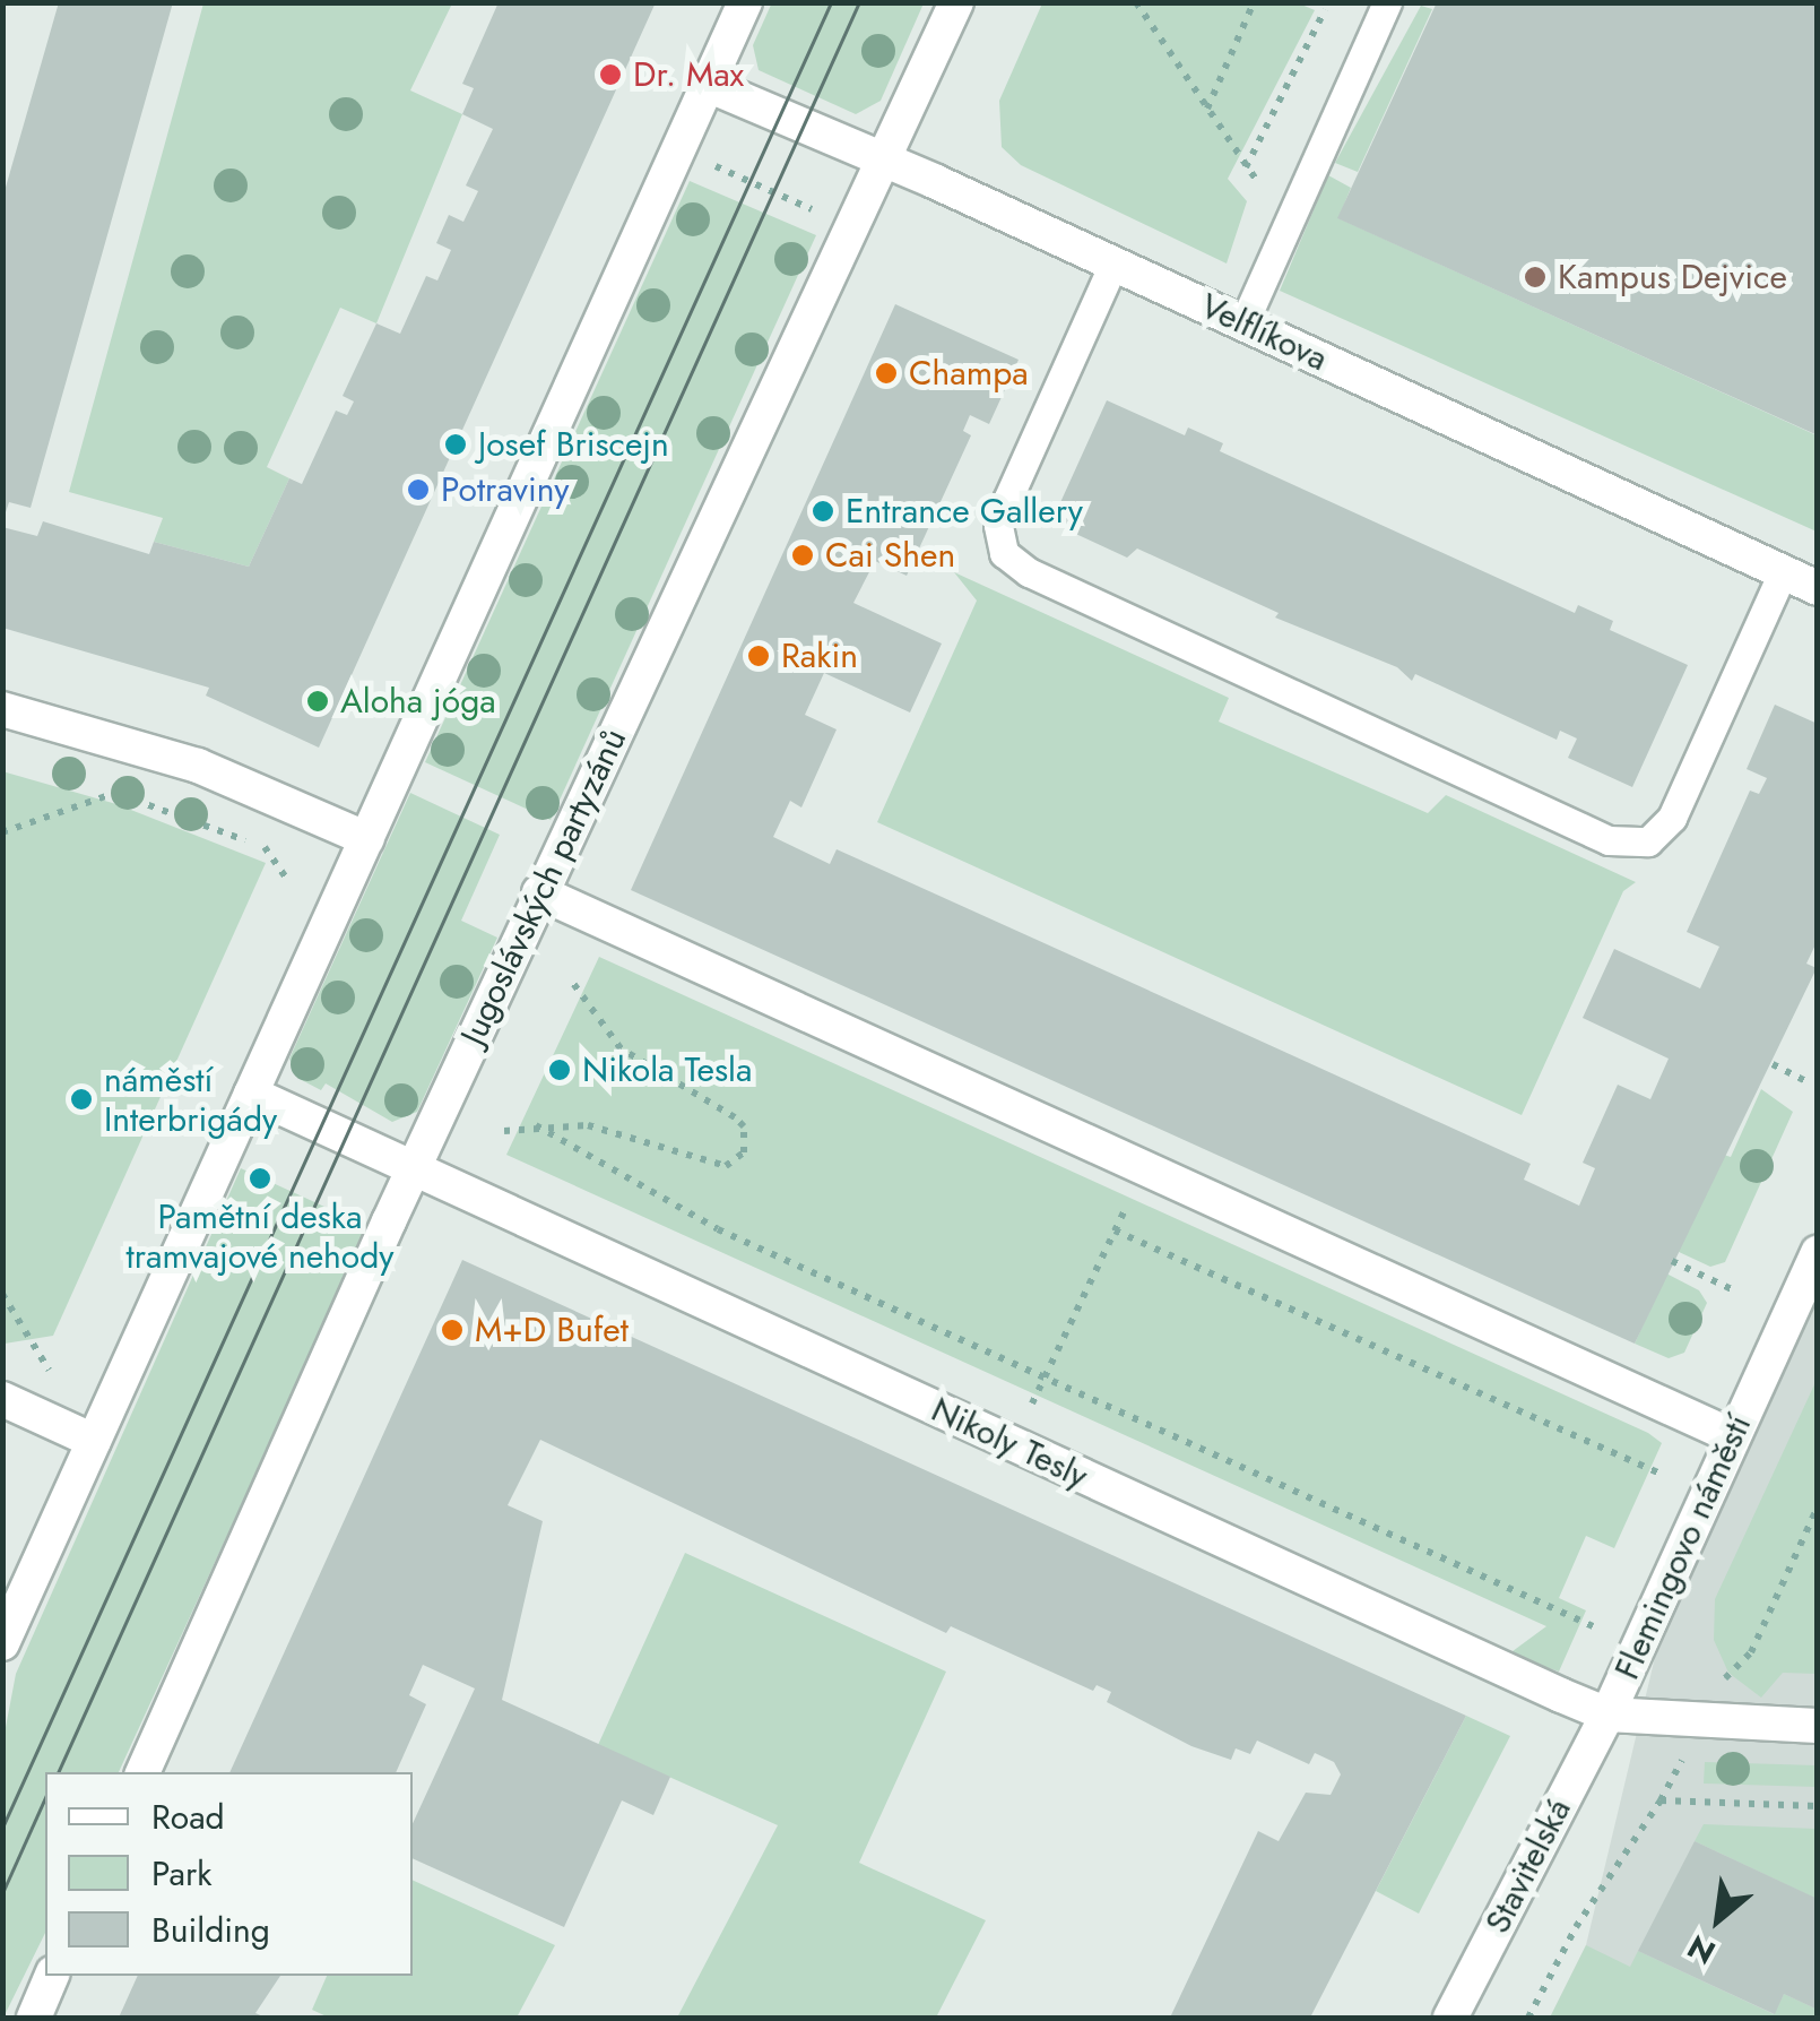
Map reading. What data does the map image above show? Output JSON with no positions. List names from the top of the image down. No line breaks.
{"streets":{"street":["Velflíkova","Jugoslávských partyzánů","Nikoly Tesly","Flemingovo náměstí","Stavitelská"]},"crossings":[["Velflíkova","Jugoslávských partyzánů"],["Jugoslávských partyzánů","Nikoly Tesly"],["Nikoly Tesly","Flemingovo náměstí"],["Nikoly Tesly","Stavitelská"],["Flemingovo náměstí","Stavitelská"]],"places":["Dr. Max","Kampus Dejvice","Champa","Josef Briscejn","Potraviny","Entrance Gallery","Cai Shen","Rakin","Aloha jóga","Nikola Tesla","náměstí Interbrigády","Pamětní deska tramvajové nehody","M+D Bufet"],"legend":["Road","Park","Building"],"north":"bottom left"}
